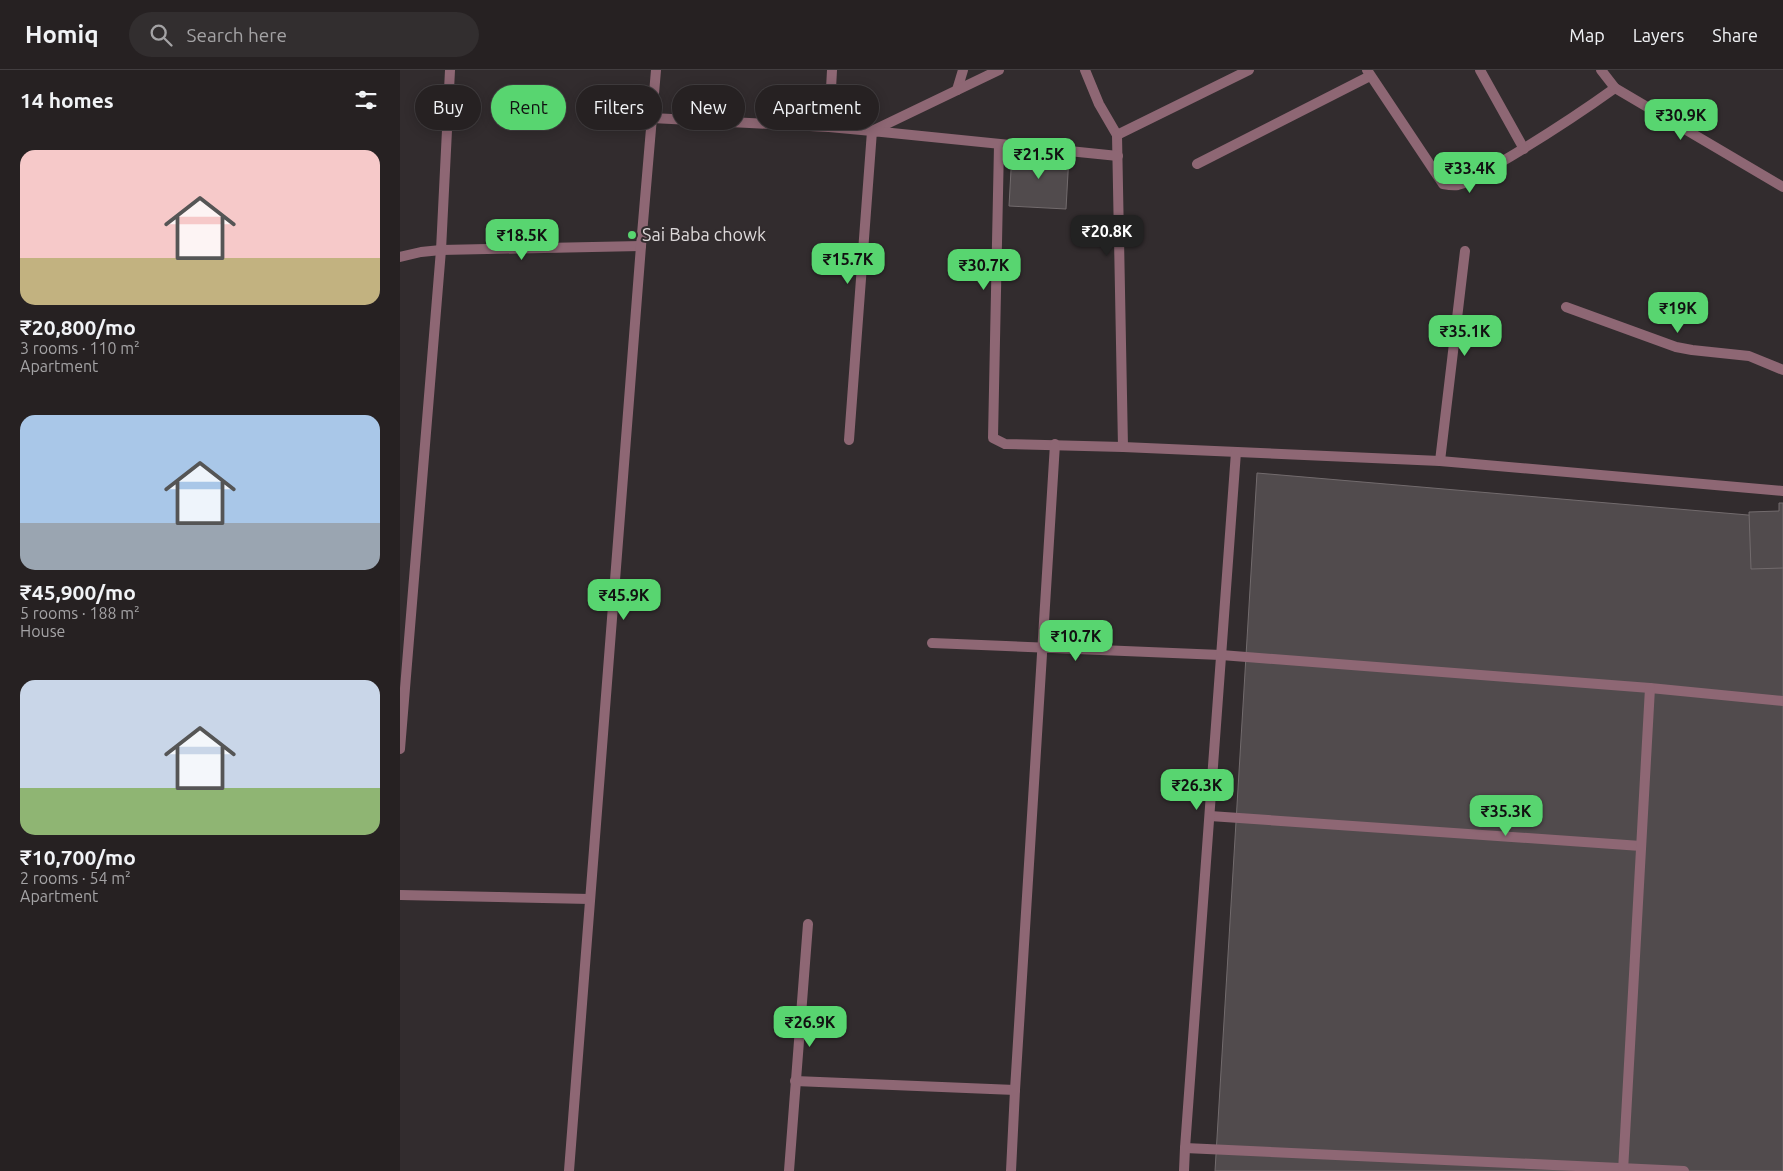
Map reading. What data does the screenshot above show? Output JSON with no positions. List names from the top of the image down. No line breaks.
{"places":["Sai Baba chowk"],"page":{"header":"Homiq","search":"Search here","nav":["Map","Layers","Share"],"heading":"14 homes","chip":["Buy","Rent","Filters","New","Apartment"],"price":["₹30.9K","₹21.5K","₹33.4K","₹20.8K","₹18.5K","₹15.7K","₹30.7K","₹19K","₹35.1K","₹45.9K","₹10.7K","₹26.3K","₹35.3K","₹26.9K"],"list":[{"name":"₹20,800/mo","note":"3 rooms · 110 m² · Apartment"},{"name":"₹45,900/mo","note":"5 rooms · 188 m² · House"},{"name":"₹10,700/mo","note":"2 rooms · 54 m² · Apartment"}]}}
